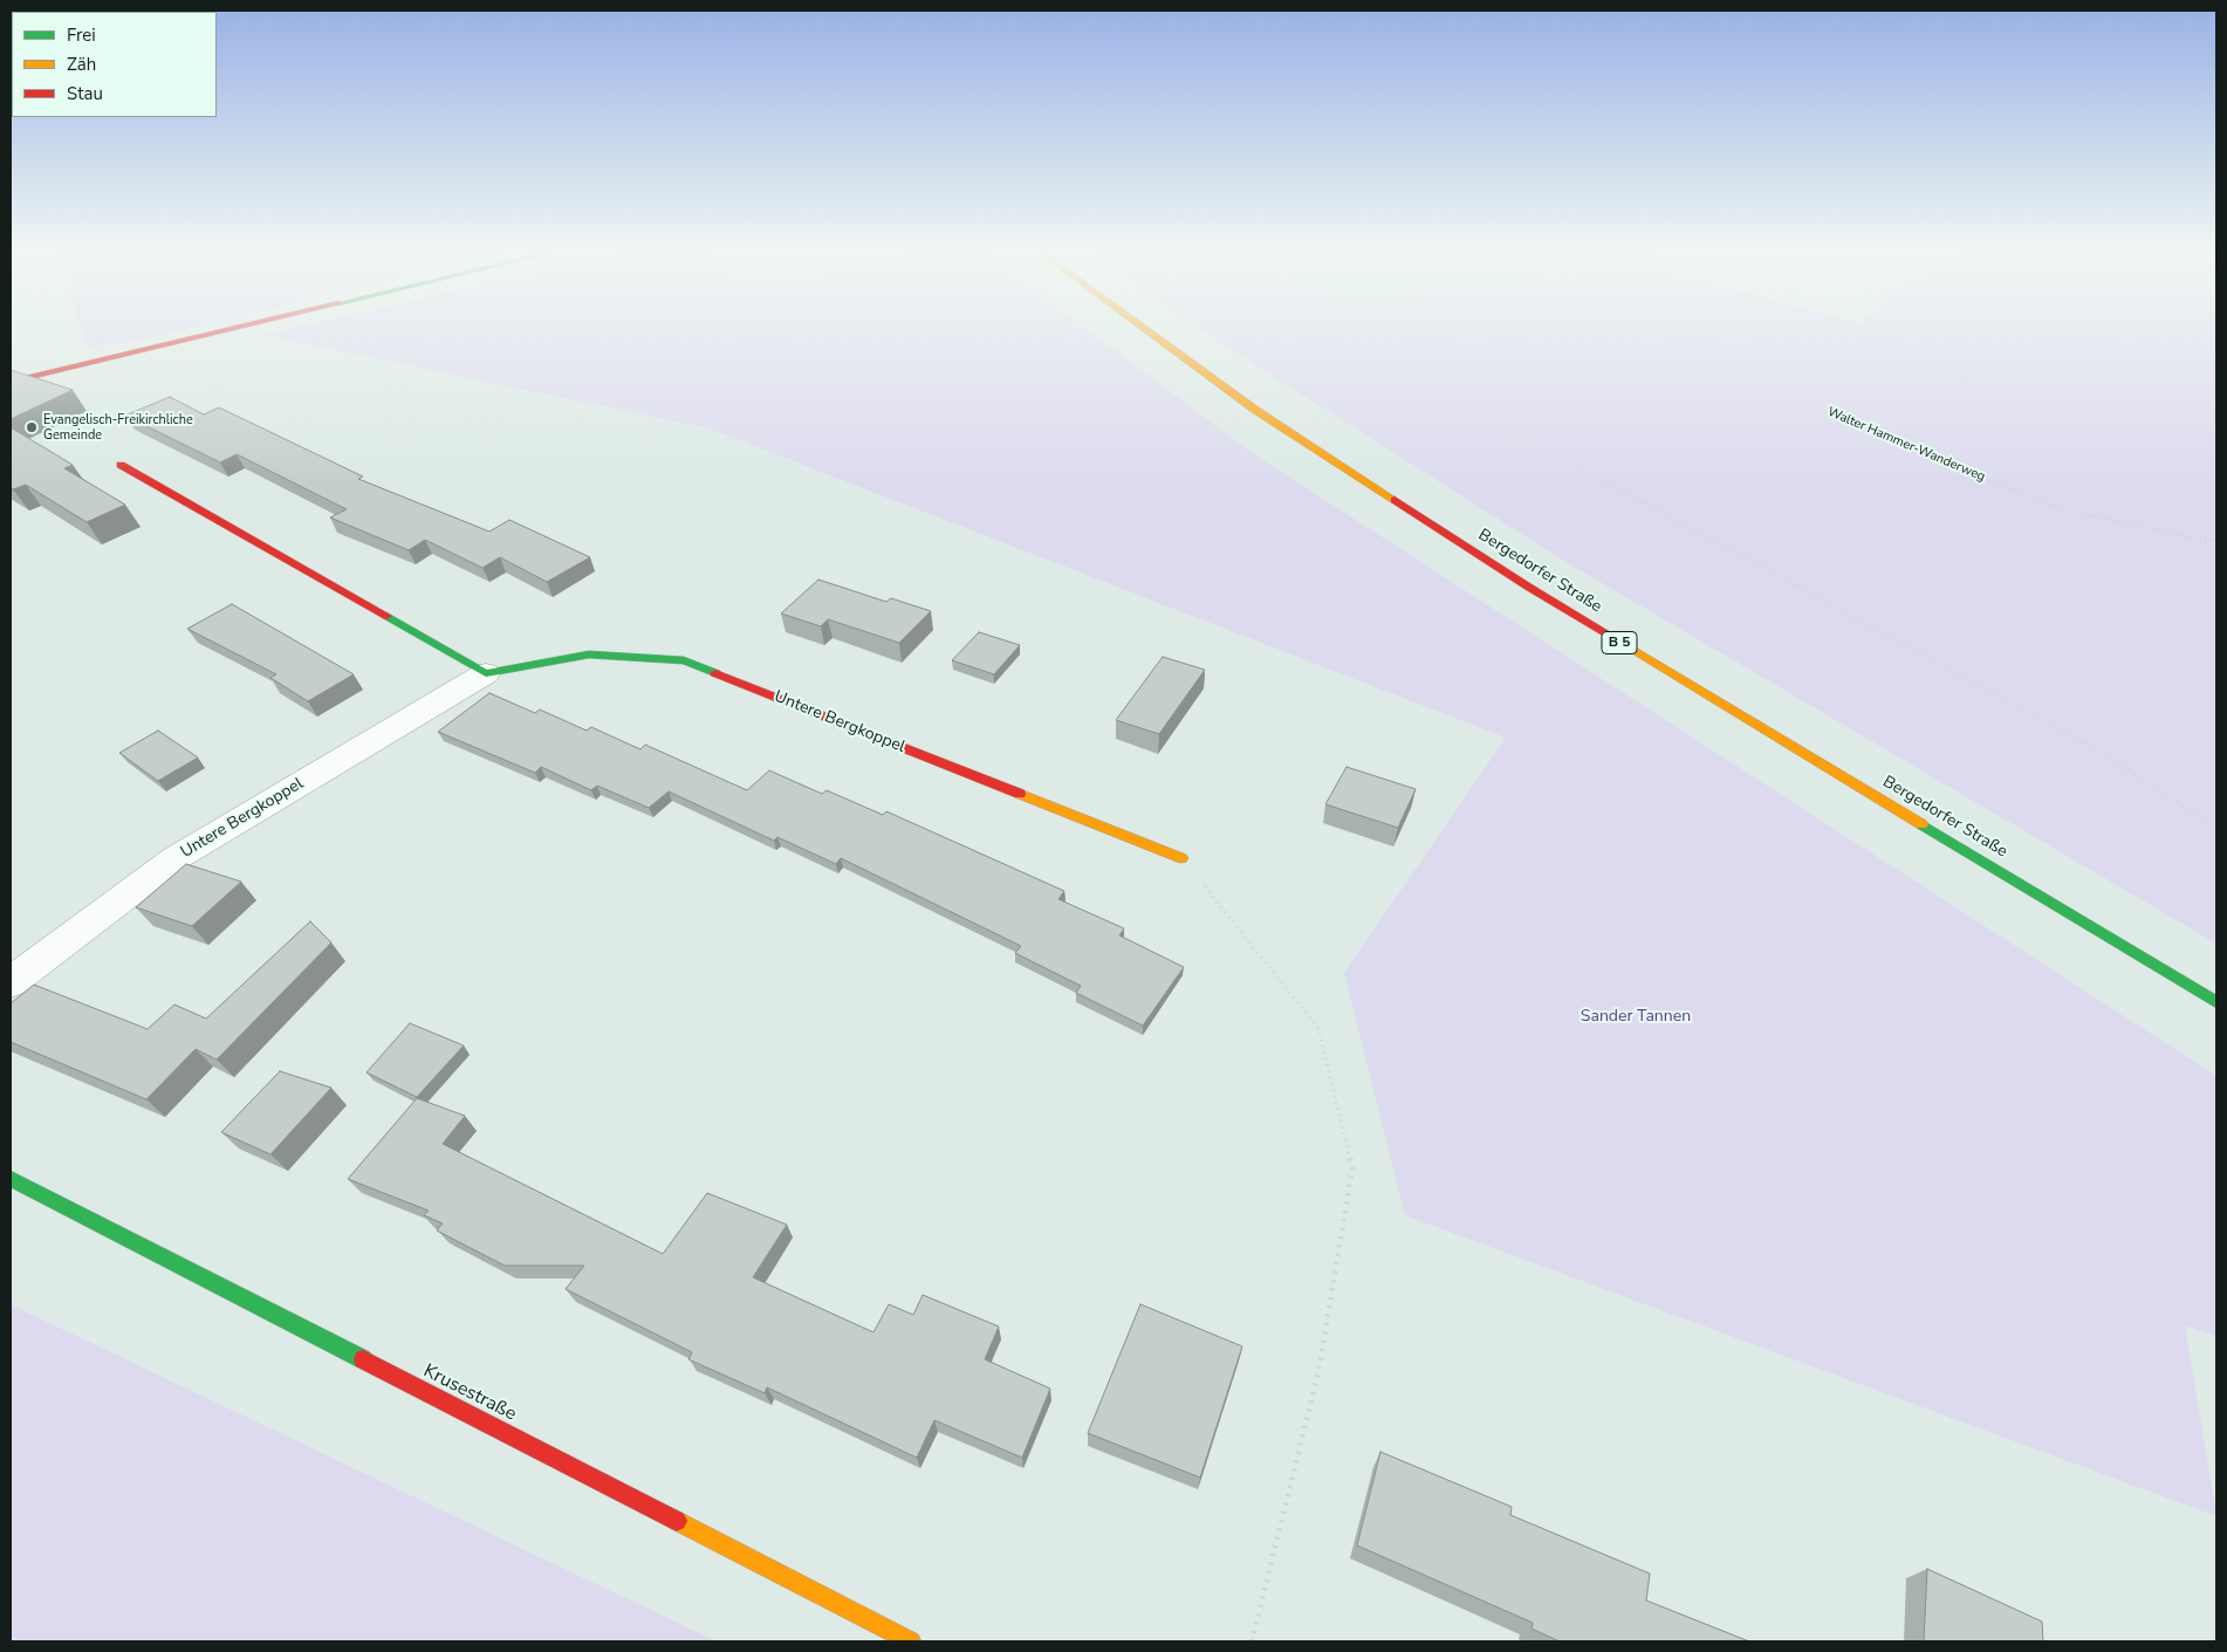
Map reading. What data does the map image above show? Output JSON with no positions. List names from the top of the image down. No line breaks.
{"streets":{"street":["Bergedorfer Straße","B 5","Untere Bergkoppel","Krusestraße"],"path":["Walter Hammer-Wanderweg"]},"parks":["Sander Tannen"],"places":["Evangelisch-Freikirchliche Gemeinde"],"legend":["Frei","Zäh","Stau"]}
